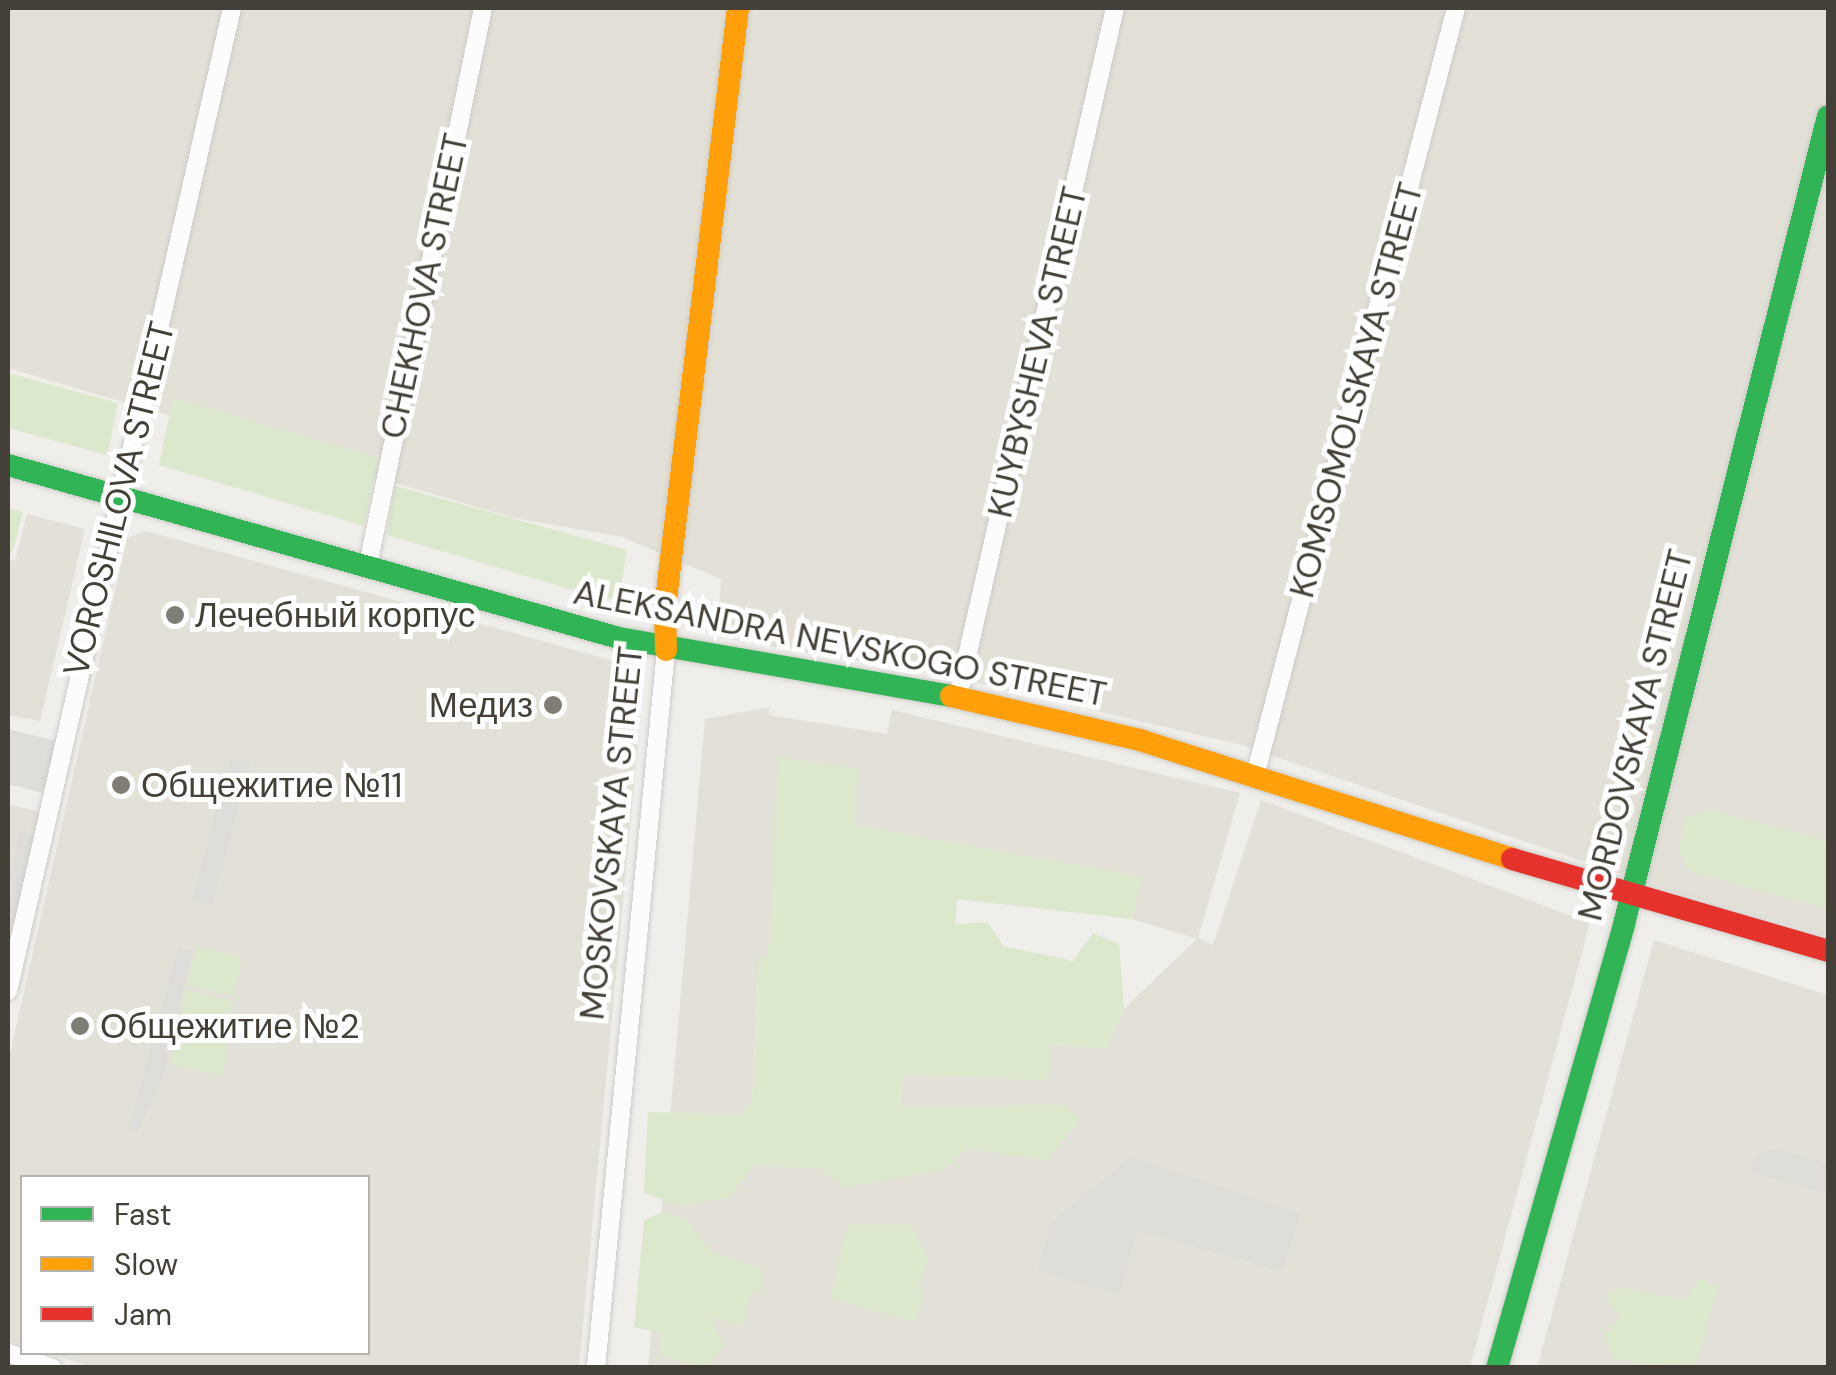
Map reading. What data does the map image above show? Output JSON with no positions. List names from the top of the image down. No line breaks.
{"streets":{"street":["CHEKHOVA STREET","KUYBYSHEVA STREET","KOMSOMOLSKAYA STREET","VOROSHILOVA STREET","ALEKSANDRA NEVSKOGO STREET","MORDOVSKAYA STREET","MOSKOVSKAYA STREET"]},"crossings":[["CHEKHOVA STREET","ALEKSANDRA NEVSKOGO STREET"],["KUYBYSHEVA STREET","ALEKSANDRA NEVSKOGO STREET"],["KOMSOMOLSKAYA STREET","ALEKSANDRA NEVSKOGO STREET"],["VOROSHILOVA STREET","ALEKSANDRA NEVSKOGO STREET"],["ALEKSANDRA NEVSKOGO STREET","MORDOVSKAYA STREET"],["ALEKSANDRA NEVSKOGO STREET","MOSKOVSKAYA STREET"]],"places":["Лечебный корпус","Медиз","Общежитие №11","Общежитие №2"],"legend":["Fast","Slow","Jam"]}
